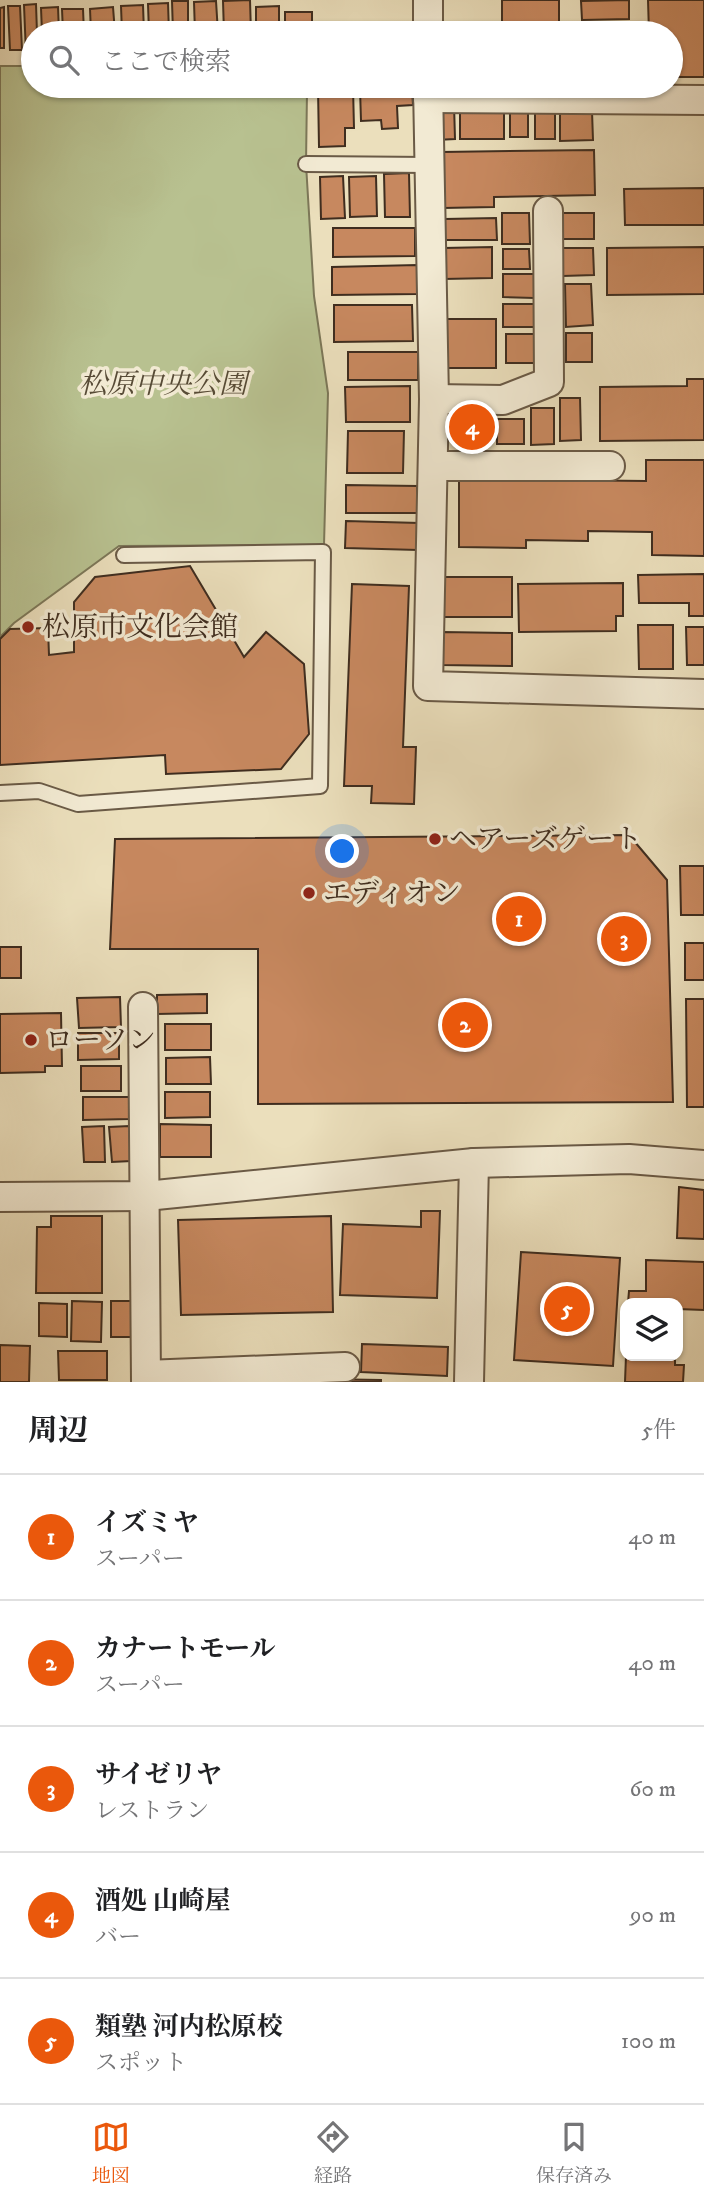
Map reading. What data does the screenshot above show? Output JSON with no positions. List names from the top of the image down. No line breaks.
{"parks":["松原中央公園"],"places":["松原市文化会館","ヘアーズゲート","エディオン","ローソン"],"page":{"search":"ここで検索","pins":["4","1","3","2","5"],"heading":["周辺","5件"],"list":[{"mark":"1","name":"イズミヤ","note":"スーパー","value":"40 m"},{"mark":"2","name":"カナートモール","note":"スーパー","value":"40 m"},{"mark":"3","name":"サイゼリヤ","note":"レストラン","value":"60 m"},{"mark":"4","name":"酒処 山崎屋","note":"バー","value":"90 m"},{"mark":"5","name":"類塾 河内松原校","note":"スポット","value":"100 m"}],"nav":["地図","経路","保存済み"]}}
